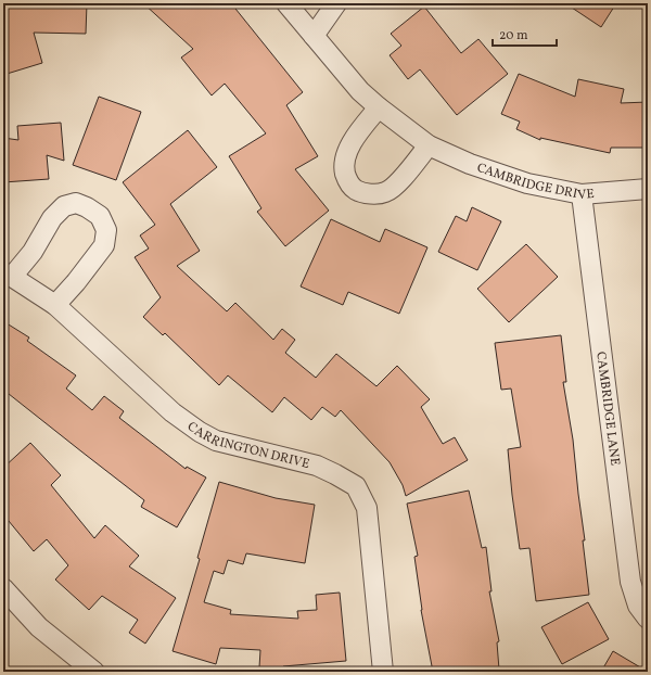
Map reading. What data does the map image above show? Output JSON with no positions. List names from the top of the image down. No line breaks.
{"streets":{"street":["CAMBRIDGE DRIVE","CAMBRIDGE LANE","CARRINGTON DRIVE"]},"crossings":[["CAMBRIDGE DRIVE","CAMBRIDGE LANE"]],"scale_bar":"20 m"}
